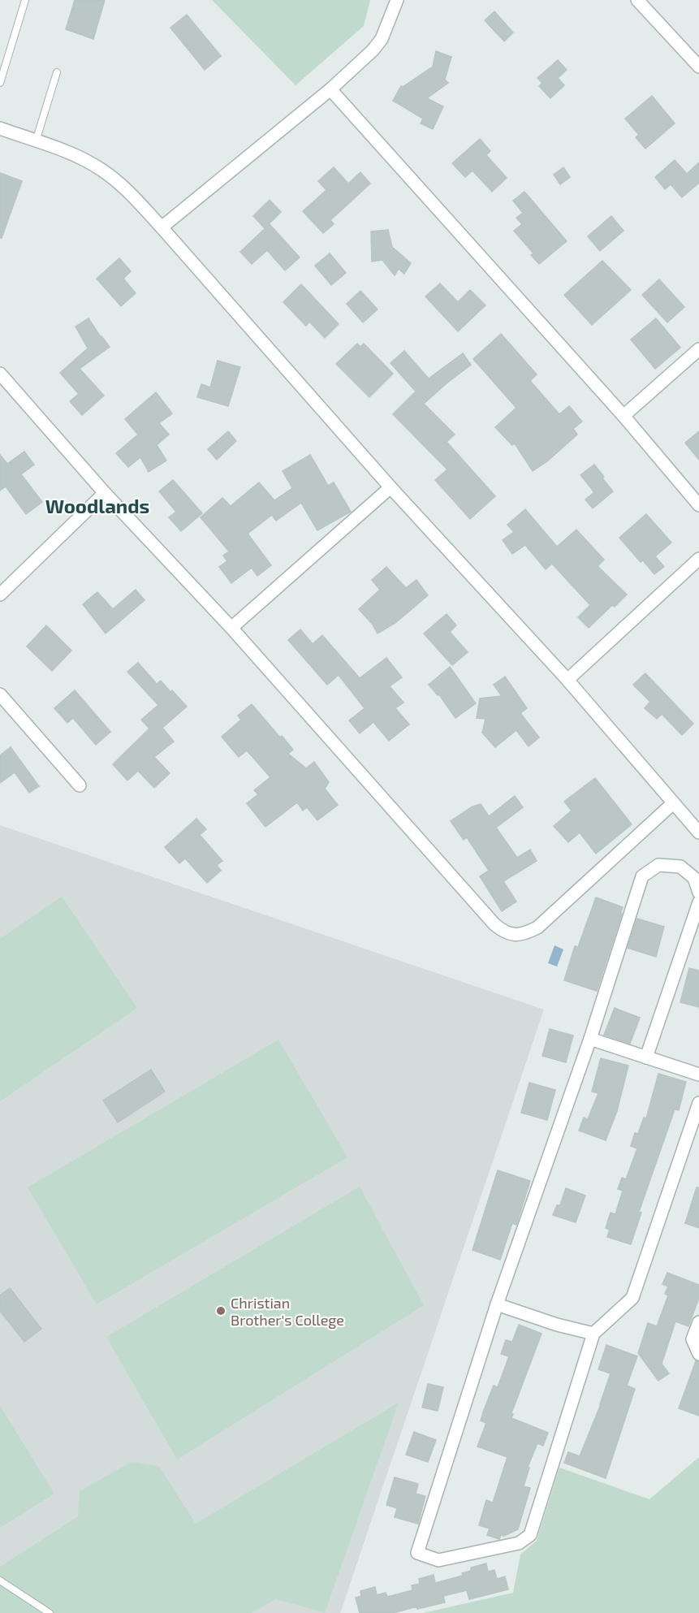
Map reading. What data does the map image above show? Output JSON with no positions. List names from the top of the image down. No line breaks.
{"districts":["Woodlands"],"places":["Christian Brother's College"]}
